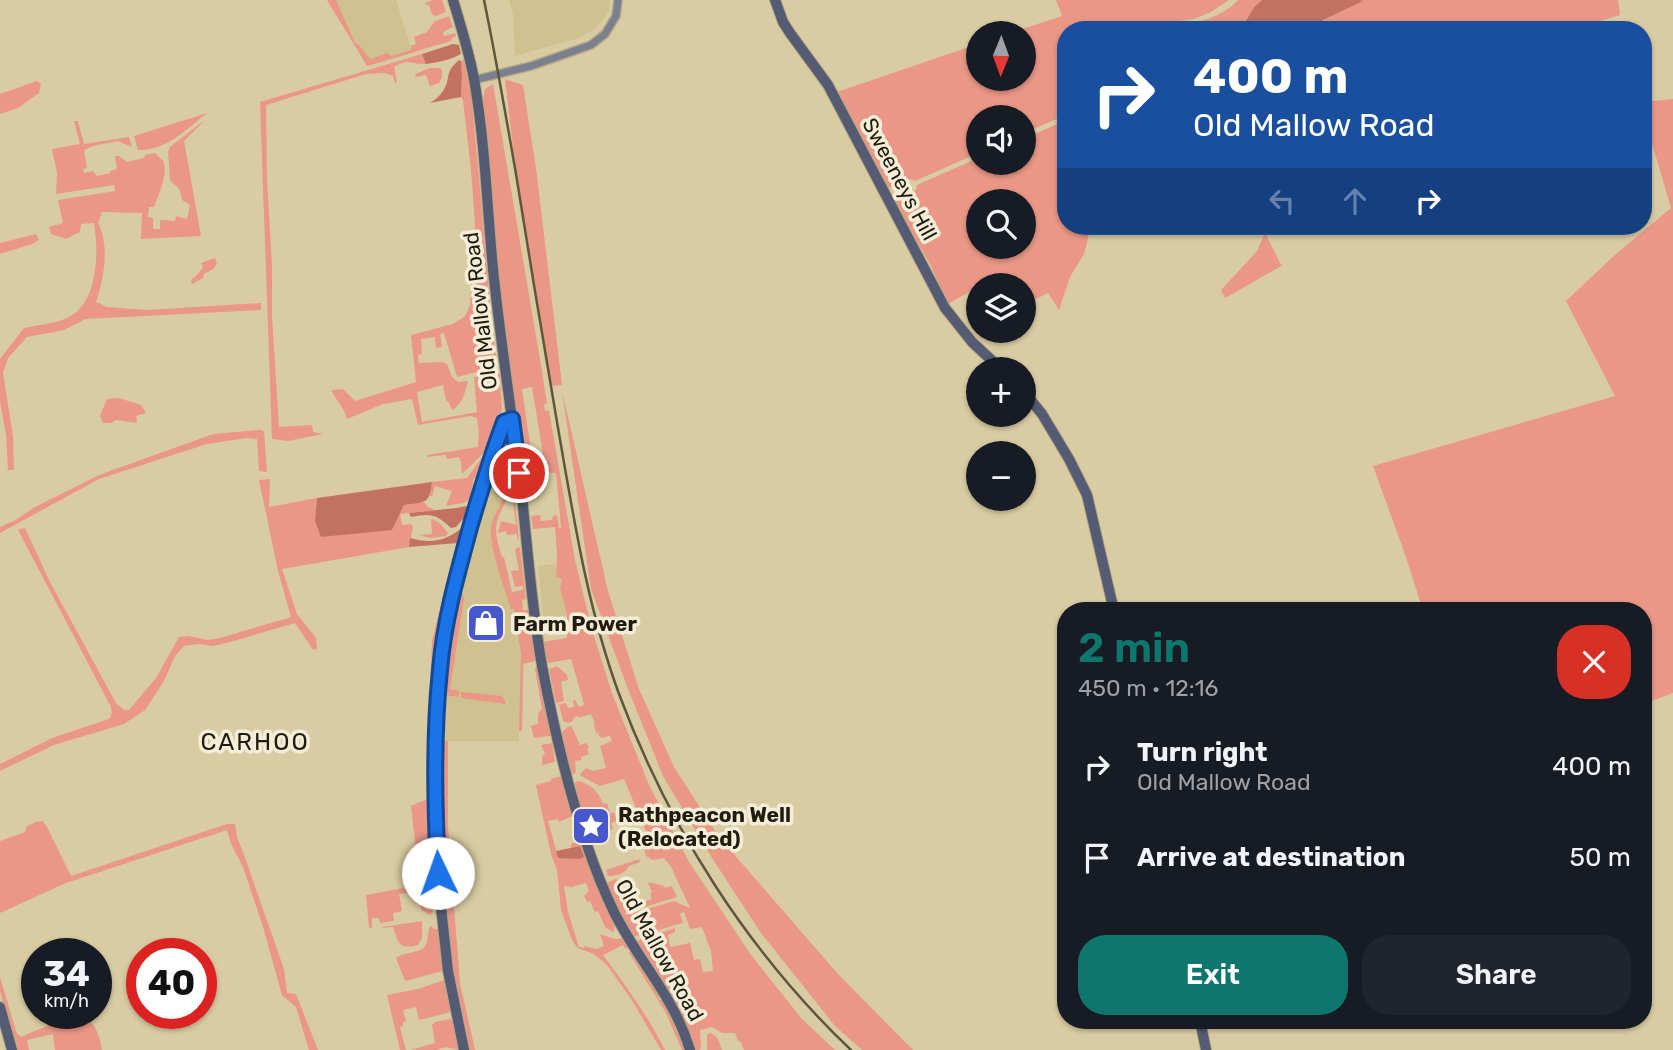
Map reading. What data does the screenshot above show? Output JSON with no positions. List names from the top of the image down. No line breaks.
{"streets":{"street":["Sweeneys Hill","Old Mallow Road"]},"districts":["CARHOO"],"places":{"shop":["Farm Power"],"place":["Rathpeacon Well (Relocated)"]},"north":"bottom","page":{"map_buttons":["+","−"],"turn":["400 m","Old Mallow Road"],"heading":["2 min","450 m · 12:16"],"list":[{"name":"Turn right","note":"Old Mallow Road","value":"400 m"},{"name":"Arrive at destination","value":"50 m"}],"buttons":["Exit","Share"],"speed":"34 km/h","limit":"40"}}
